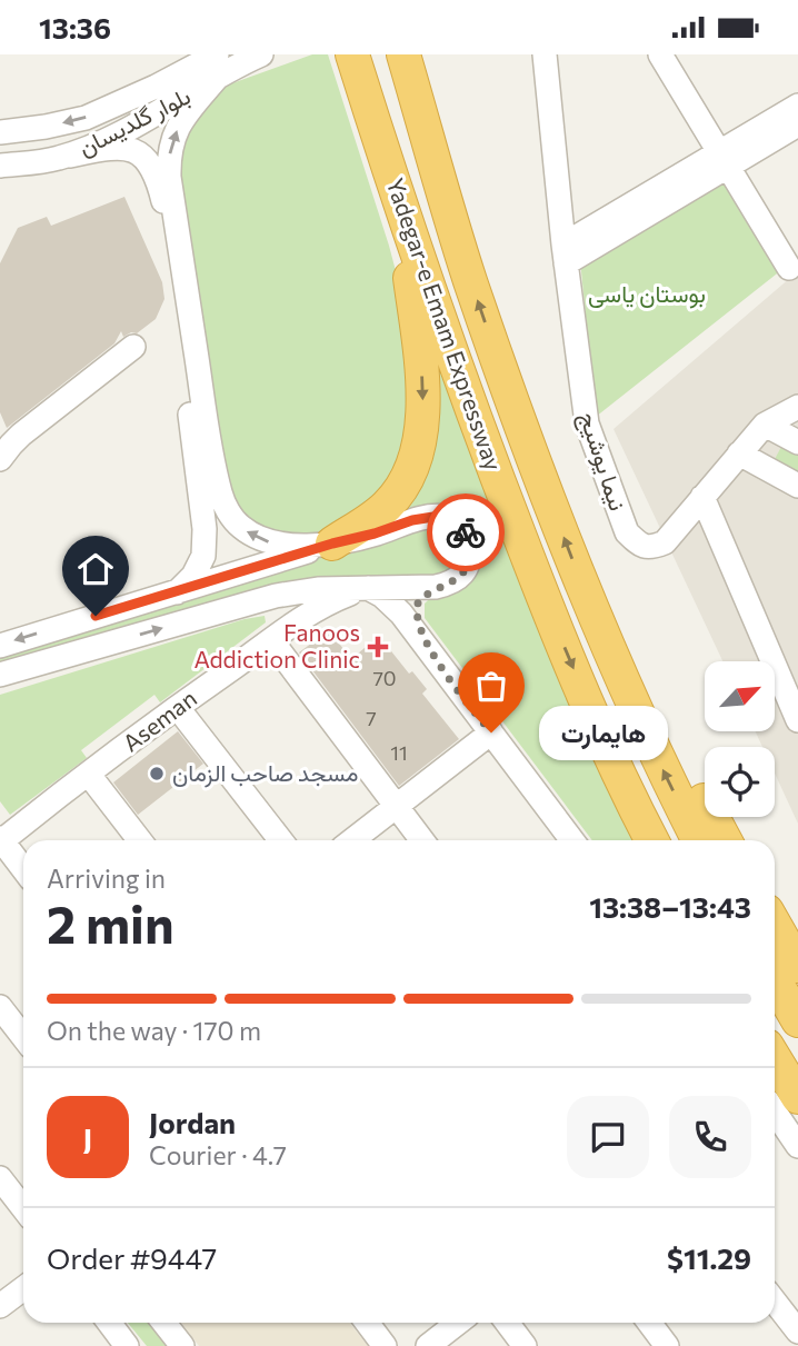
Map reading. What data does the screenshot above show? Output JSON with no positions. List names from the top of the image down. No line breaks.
{"streets":{"highway":["Yadegar-e Emam Expressway"],"street":["بلوار گلدیسان","نیما یوشیج","Aseman"]},"parks":["بوستان یاسی"],"places":{"health":["Fanoos Addiction Clinic"],"other":["هایمارت","مسجد صاحب الزمان"]},"house_numbers":["70","7","11"],"north":"top right","page":{"status":"13:36","bubble":"هایمارت","heading":["2 min","Arriving in","13:38–13:43"],"panel":["Jordan","Courier · 4.7","Order #9447","$11.29"],"bar":"On the way · 170 m","round":"J"}}
